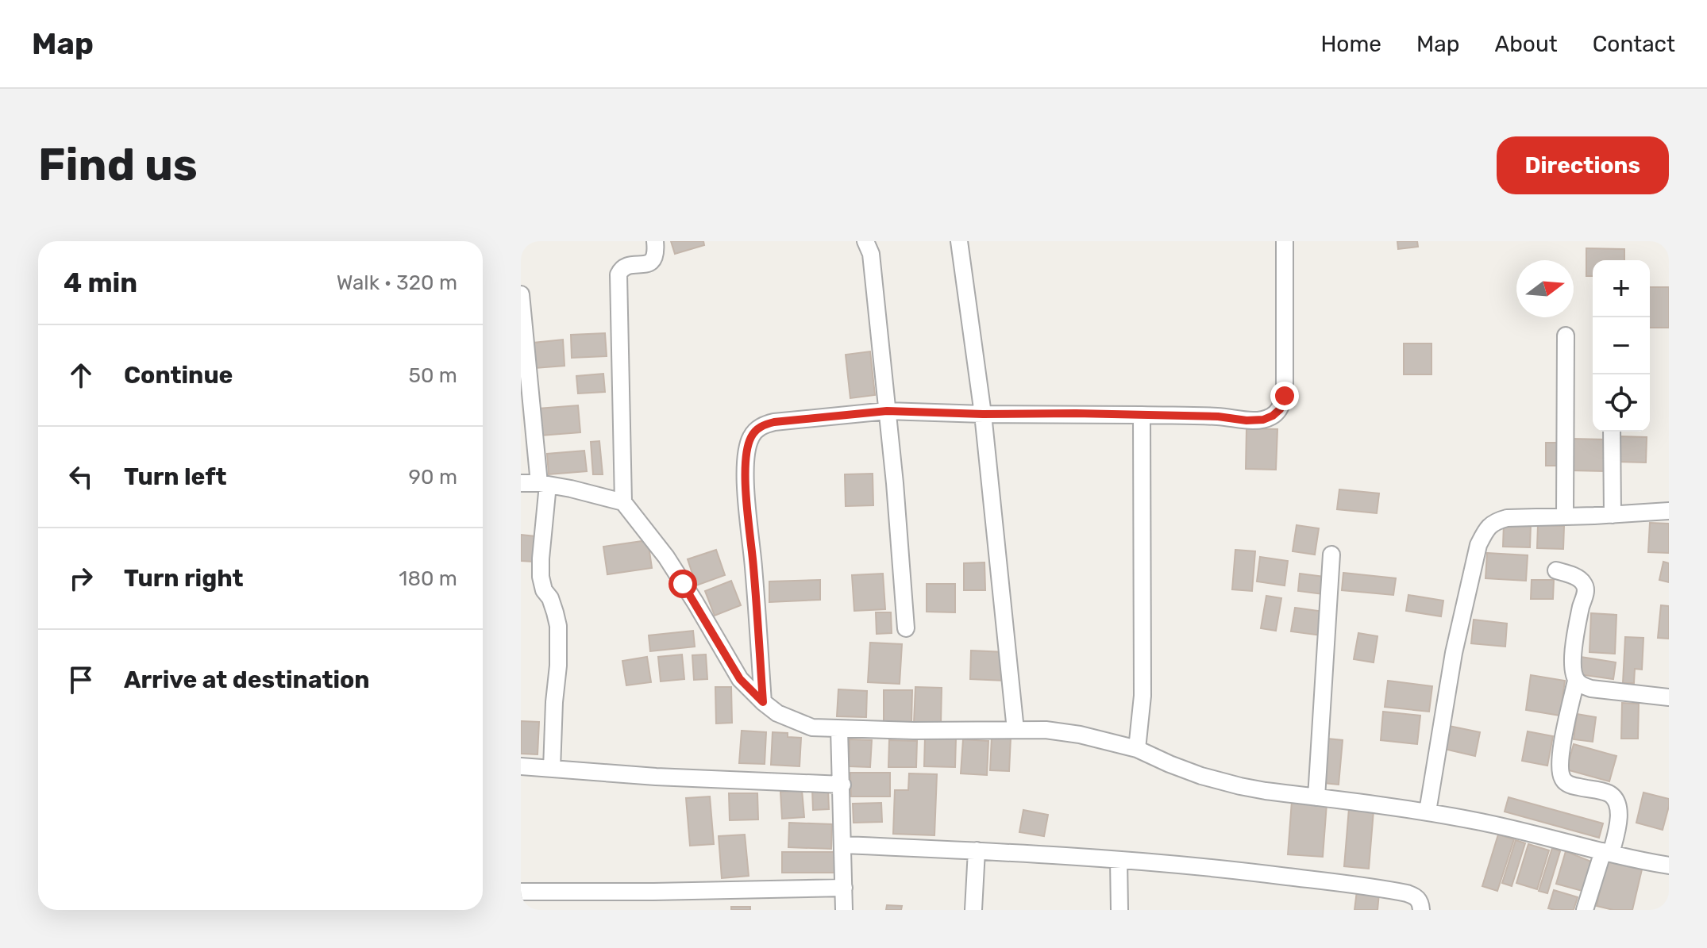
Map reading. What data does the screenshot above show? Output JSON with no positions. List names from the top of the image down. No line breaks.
{"north":"right","page":{"header":"Map","nav":["Home","Map","About","Contact"],"buttons":"Directions","title":"Find us","heading":["4 min","Walk · 320 m"],"map_buttons":["+","−"],"list":[["Continue","50 m"],["Turn left","90 m"],["Turn right","180 m"],"Arrive at destination"]}}
